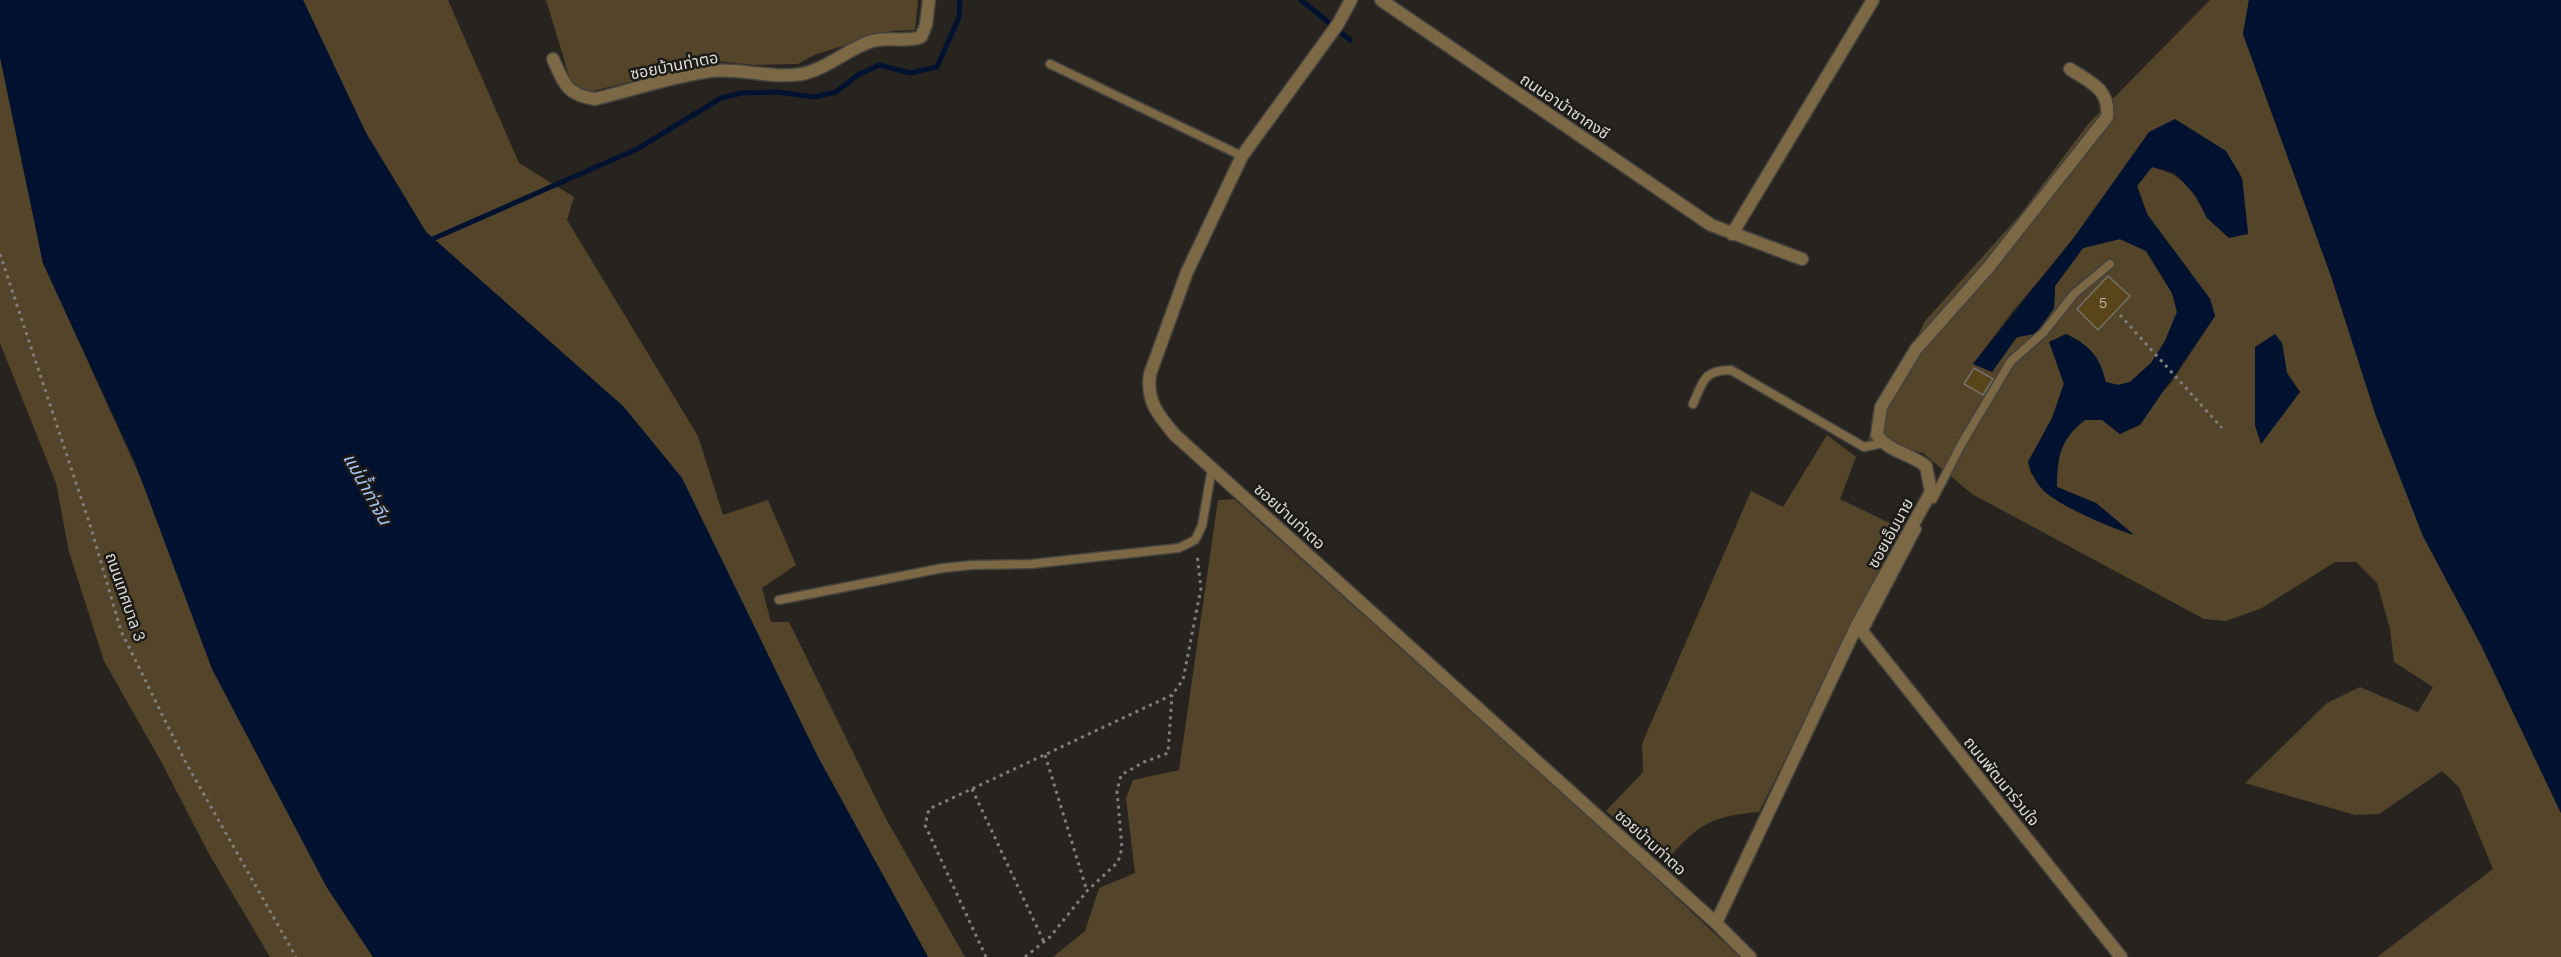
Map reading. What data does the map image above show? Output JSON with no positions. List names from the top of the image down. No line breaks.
{"streets":{"street":["ซอยบ้านท่าตอ","ถนนอาม้าซากงซี","ซอยเอ็มนาย","ถนนพัฒนาร่วมใจ"],"path":["ถนนเทศบาล 3"]},"crossings":[["ซอยบ้านท่าตอ","ซอยเอ็มนาย"],["ซอยเอ็มนาย","ถนนพัฒนาร่วมใจ"]],"water":["แม่น้ำท่าจีน"],"house_numbers":["5"]}
